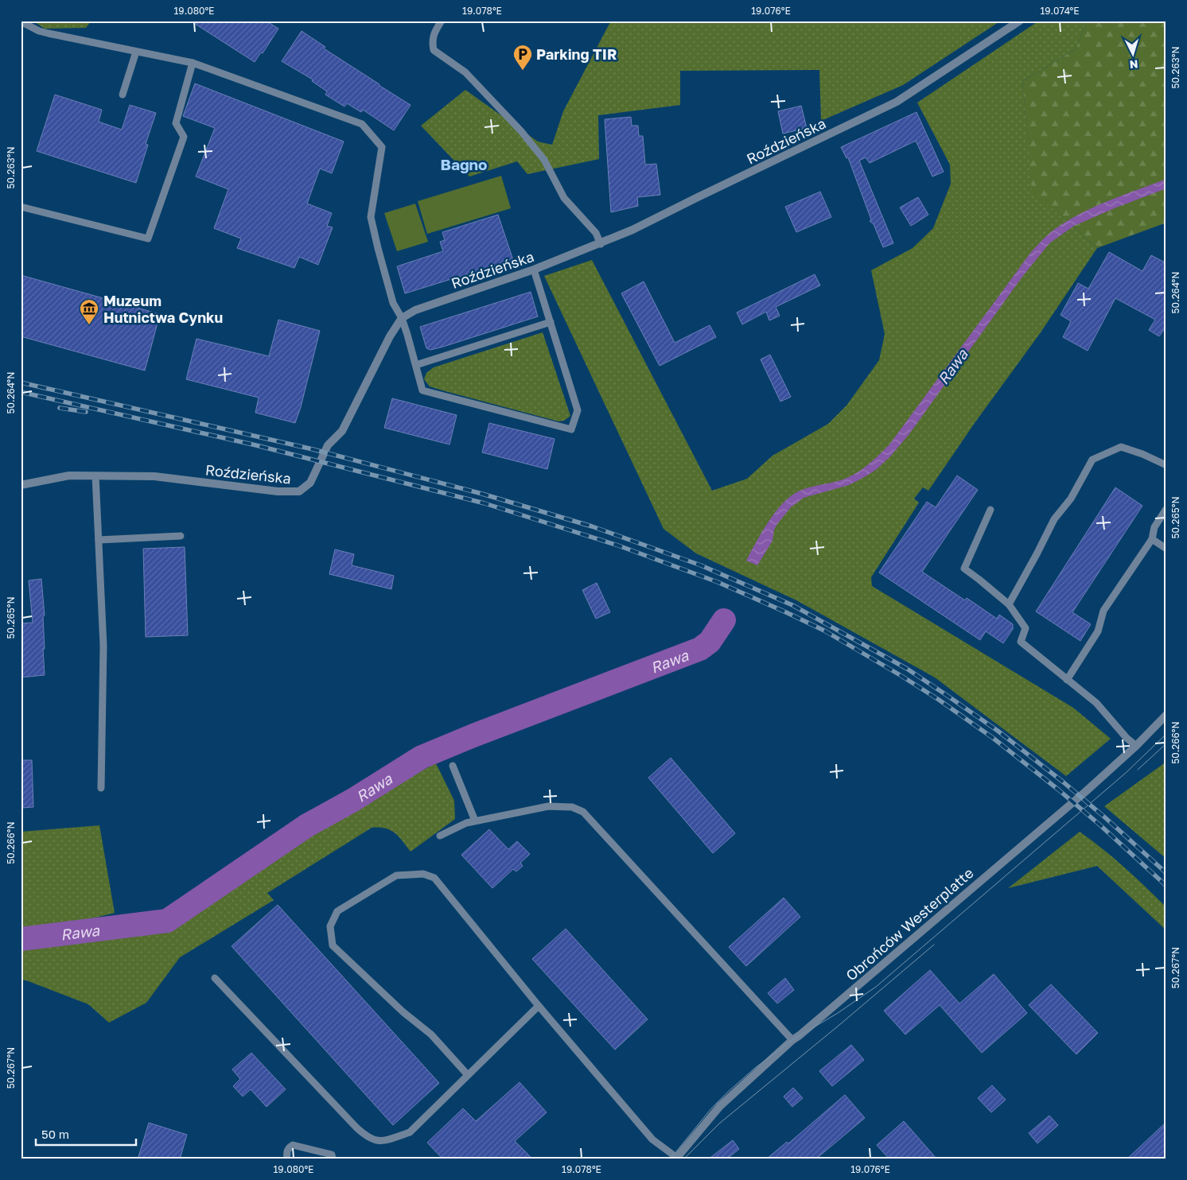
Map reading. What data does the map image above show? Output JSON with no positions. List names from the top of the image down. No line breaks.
{"streets":{"street":["Roździeńska","Obrońców Westerplatte"]},"districts":["Bagno"],"water":["Rawa"],"places":{"parking":["Parking TIR"],"museum":["Muzeum Hutnictwa Cynku"]},"scale_bar":"50 m","north":"bottom","coordinates":["19.080°E","19.078°E","19.076°E","19.074°E","50.263°N","50.264°N","50.265°N","50.266°N","50.267°N"]}
